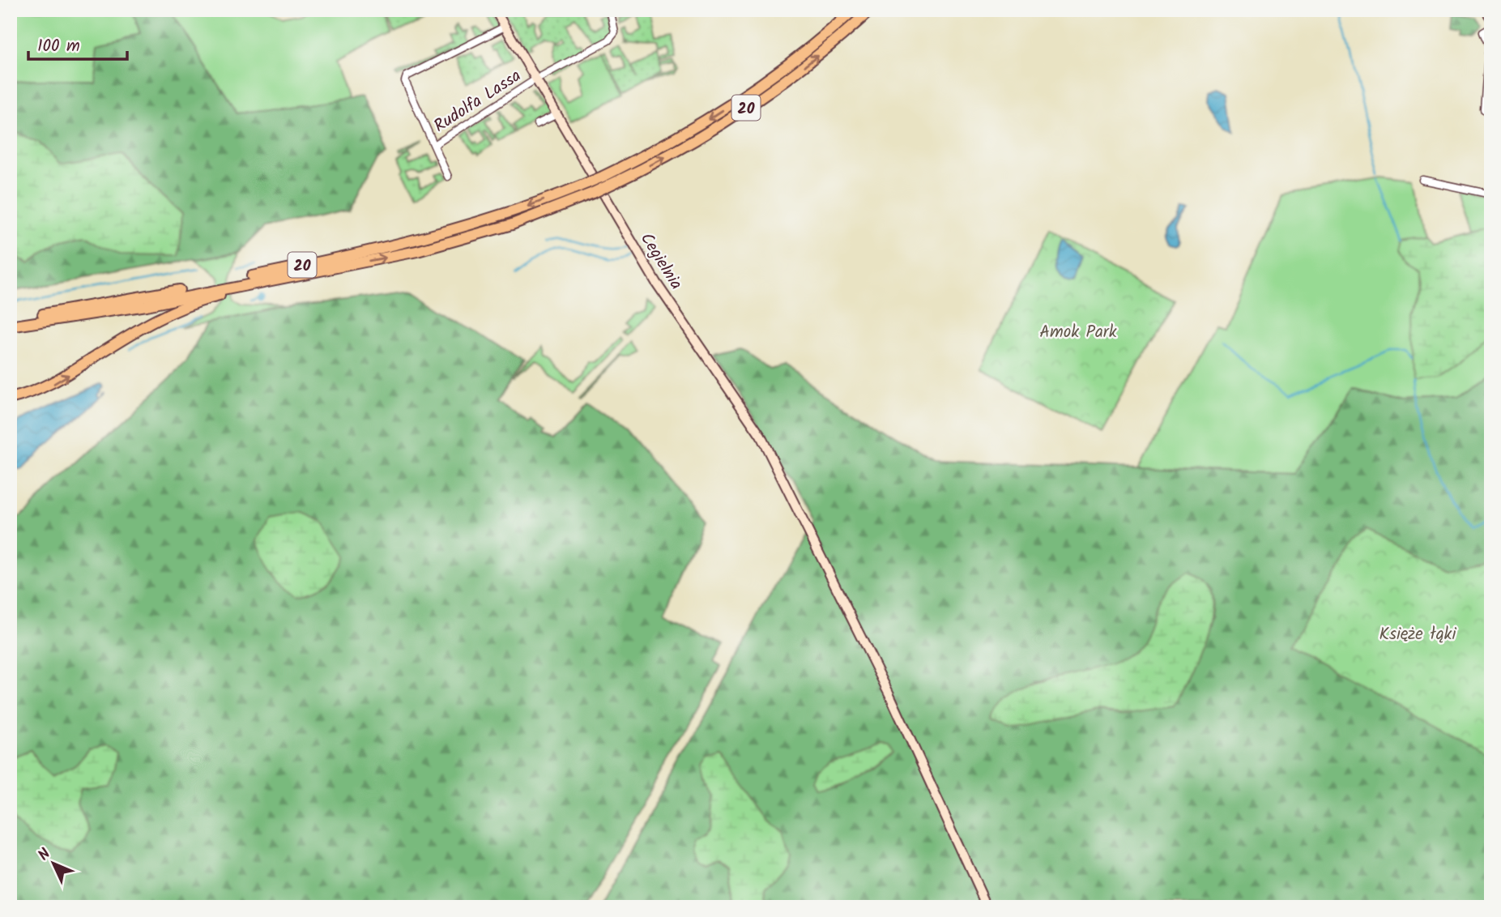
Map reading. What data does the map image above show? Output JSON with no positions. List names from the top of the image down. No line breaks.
{"streets":{"main road":["20"],"street":["Rudolfa Lassa","Cegielnia"]},"crossings":[["Rudolfa Lassa","Cegielnia"]],"parks":["Amok Park","Księże łąki"],"scale_bar":"100 m","north":"top left"}
